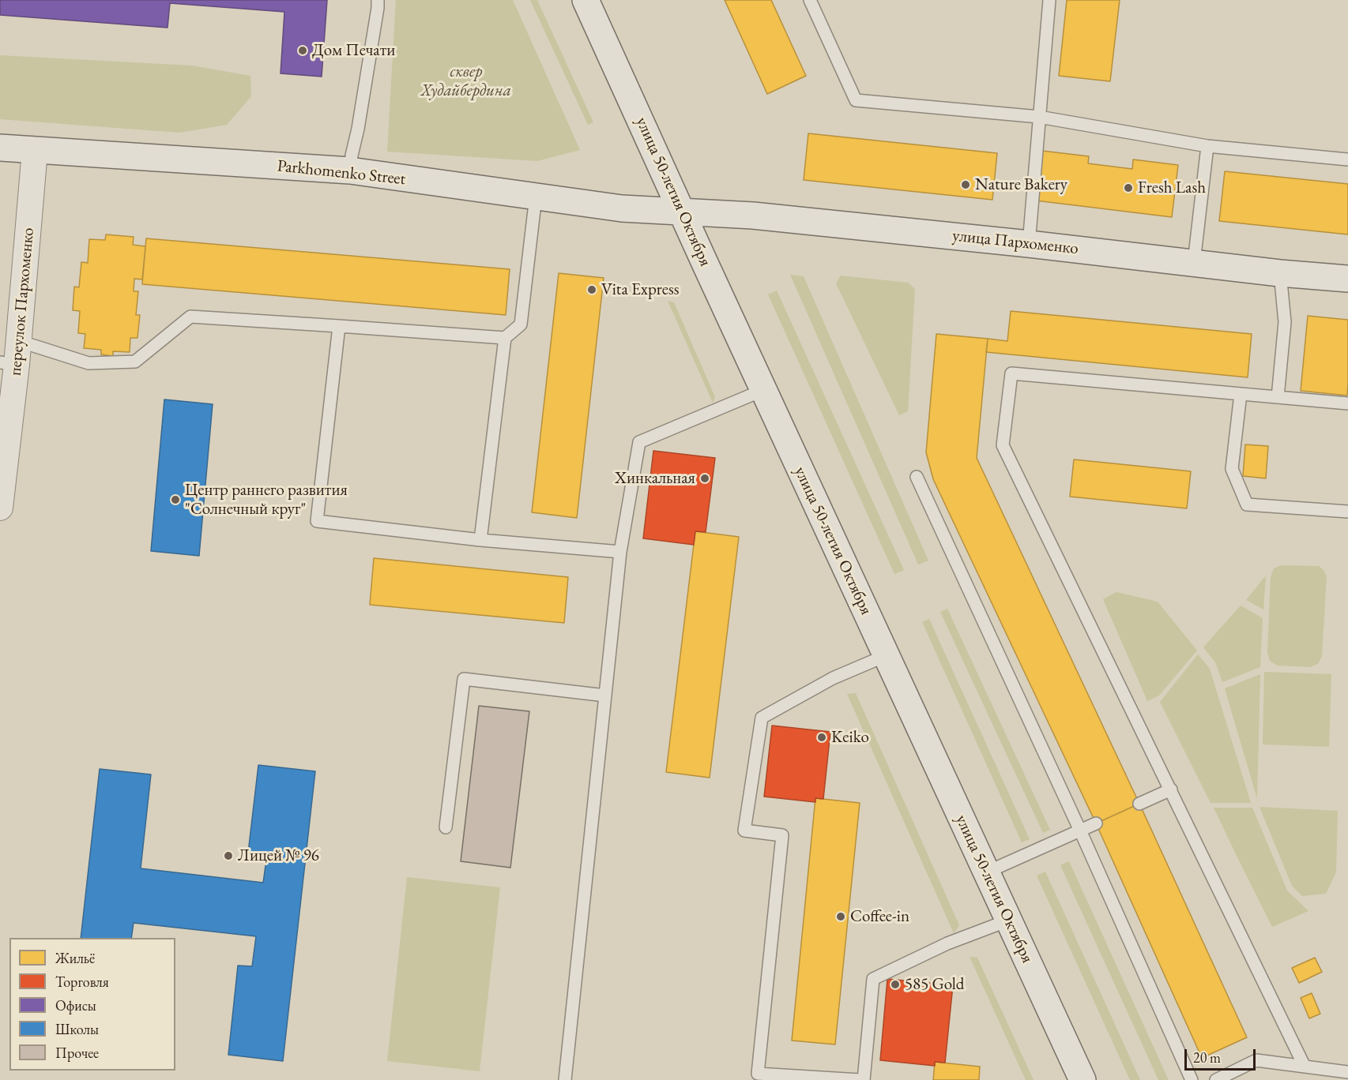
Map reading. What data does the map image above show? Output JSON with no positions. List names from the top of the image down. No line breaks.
{"streets":{"main road":["Parkhomenko Street","улица 50-летия Октября","улица Пархоменко"],"street":["переулок Пархоменко"]},"crossings":[["Parkhomenko Street","улица 50-летия Октября"],["Parkhomenko Street","улица Пархоменко"],["Parkhomenko Street","переулок Пархоменко"],["улица 50-летия Октября","улица Пархоменко"]],"parks":["сквер Худайбердина"],"places":["Дом Печати","Nature Bakery","Fresh Lash","Vita Express","Хинкальная","Центр раннего развития \"Солнечный круг\"","Keiko","Лицей № 96","Coffee-in","585 Gold"],"legend":["Жильё","Торговля","Офисы","Школы","Прочее"],"scale_bar":"20 m"}
